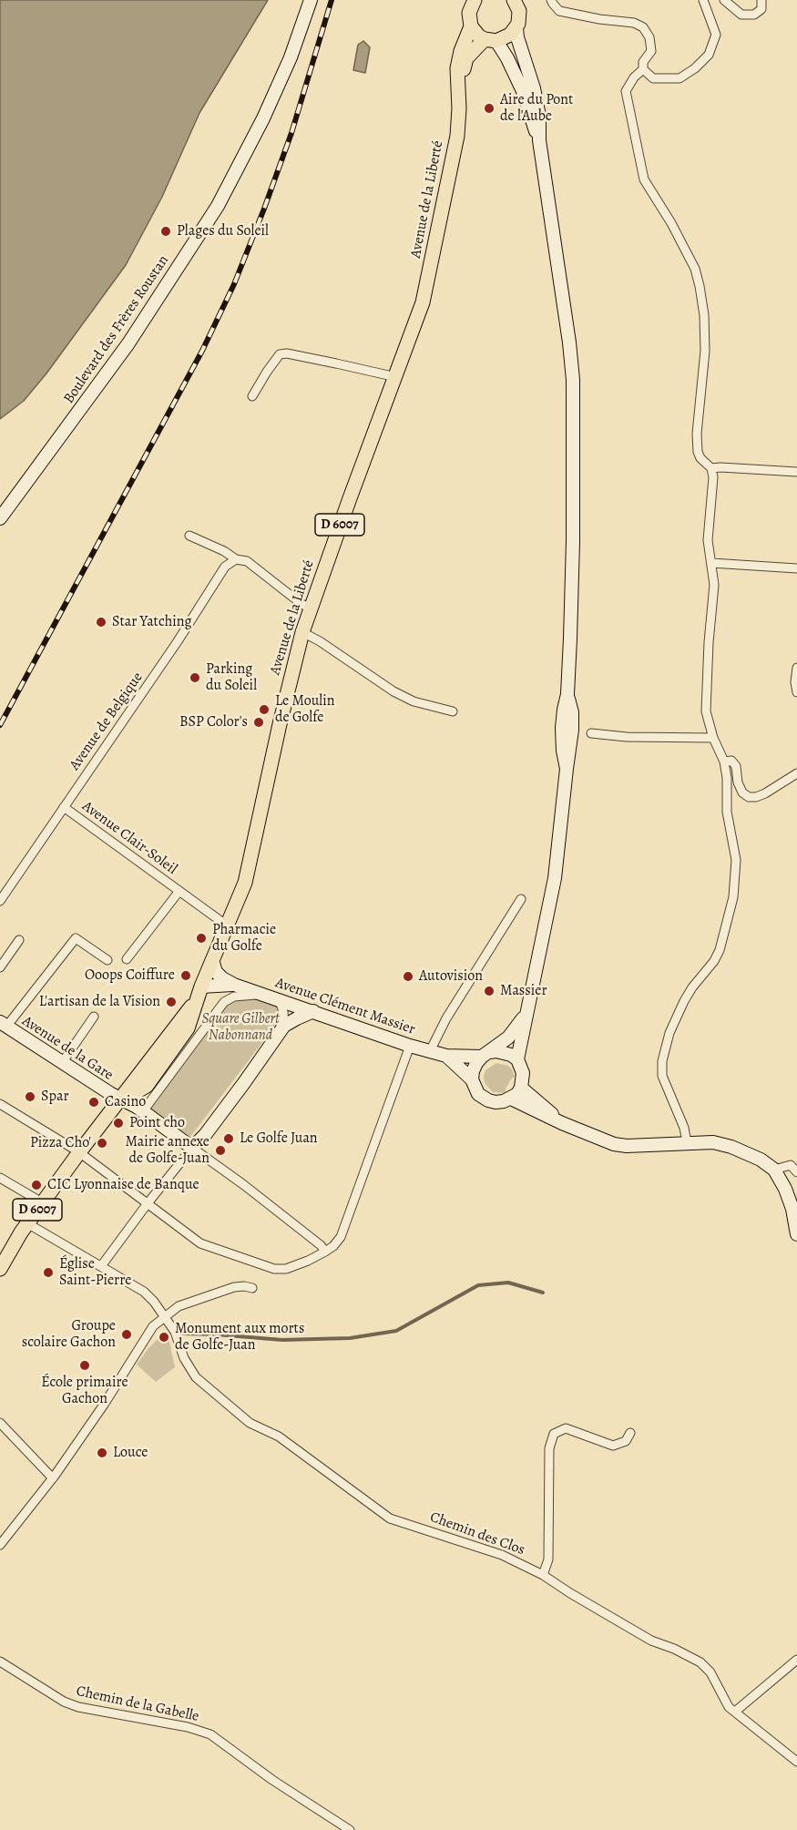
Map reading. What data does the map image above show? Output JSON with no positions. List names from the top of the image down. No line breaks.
{"streets":{"main road":["Avenue de la Liberté","Boulevard des Frères Roustan","D 6007","Avenue Clément Massier","Avenue de la Gare"],"street":["Avenue de Belgique","Avenue Clair-Soleil","Chemin des Clos","Chemin de la Gabelle"]},"crossings":[["Avenue de la Liberté","D 6007"],["Avenue de la Liberté","Avenue Clair-Soleil"],["Avenue de la Liberté","Avenue Clément Massier"],["Avenue de la Liberté","Avenue de la Gare"],["Avenue de la Liberté","Chemin des Clos"],["Avenue de Belgique","Avenue Clair-Soleil"]],"parks":["Square Gilbert Nabonnand"],"places":["Aire du Pont de l'Aube","Plages du Soleil","Star Yatching","Parking du Soleil","Le Moulin de Golfe","BSP Color's","Pharmacie du Golfe","Ooops Coiffure","Autovision","Massier","L'artisan de la Vision","Spar","Casino","Point cho","Le Golfe Juan","Pizza Cho'","Mairie annexe de Golfe-Juan","CIC Lyonnaise de Banque","Église Saint-Pierre","Groupe scolaire Gachon","Monument aux morts de Golfe-Juan","École primaire Gachon","Louce"]}
